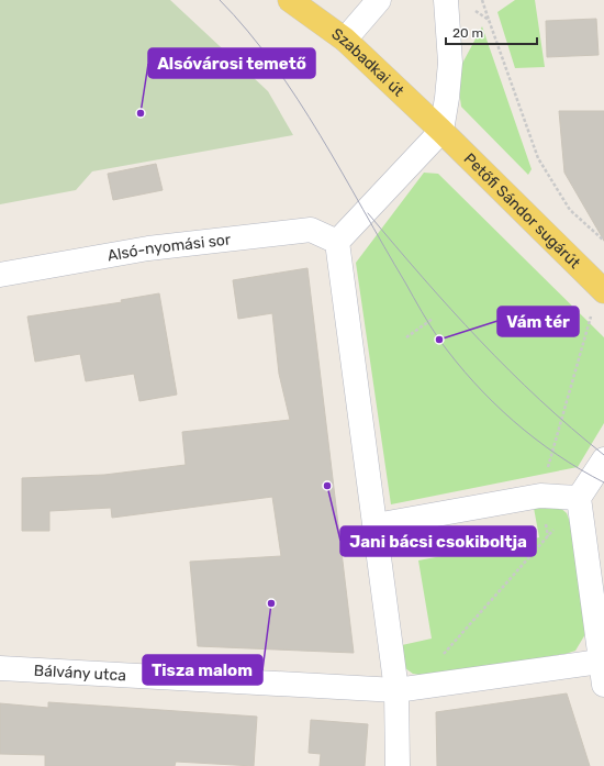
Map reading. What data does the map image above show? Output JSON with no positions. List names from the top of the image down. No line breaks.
{"streets":{"main road":["Szabadkai út","Petőfi Sándor sugárút"],"street":["Alsó-nyomási sor","Bálvány utca"]},"crossings":[["Szabadkai út","Petőfi Sándor sugárút"]],"places":["Alsóvárosi temető","Vám tér","Jani bácsi csokiboltja","Tisza malom"],"scale_bar":"20 m"}
